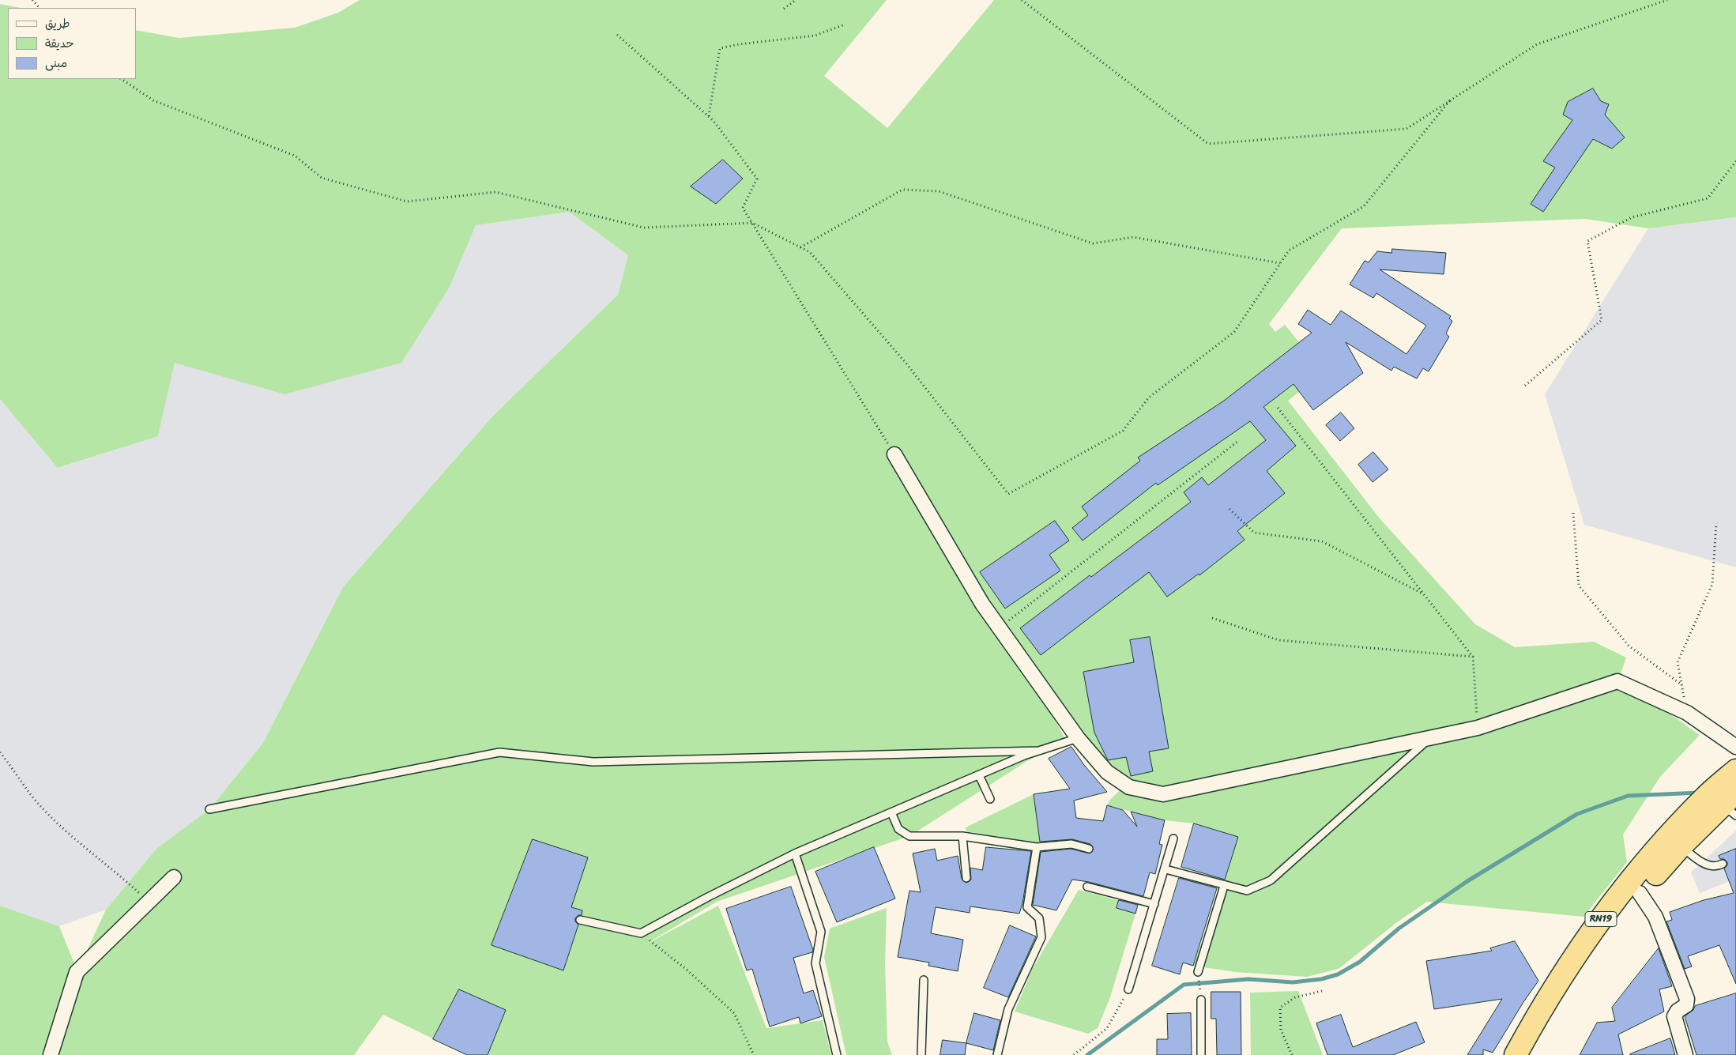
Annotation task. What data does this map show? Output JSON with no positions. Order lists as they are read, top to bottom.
{
  "streets": {
    "highway": ["RN19"]
  },
  "legend": ["طريق", "حديقة", "مبنى"]
}
